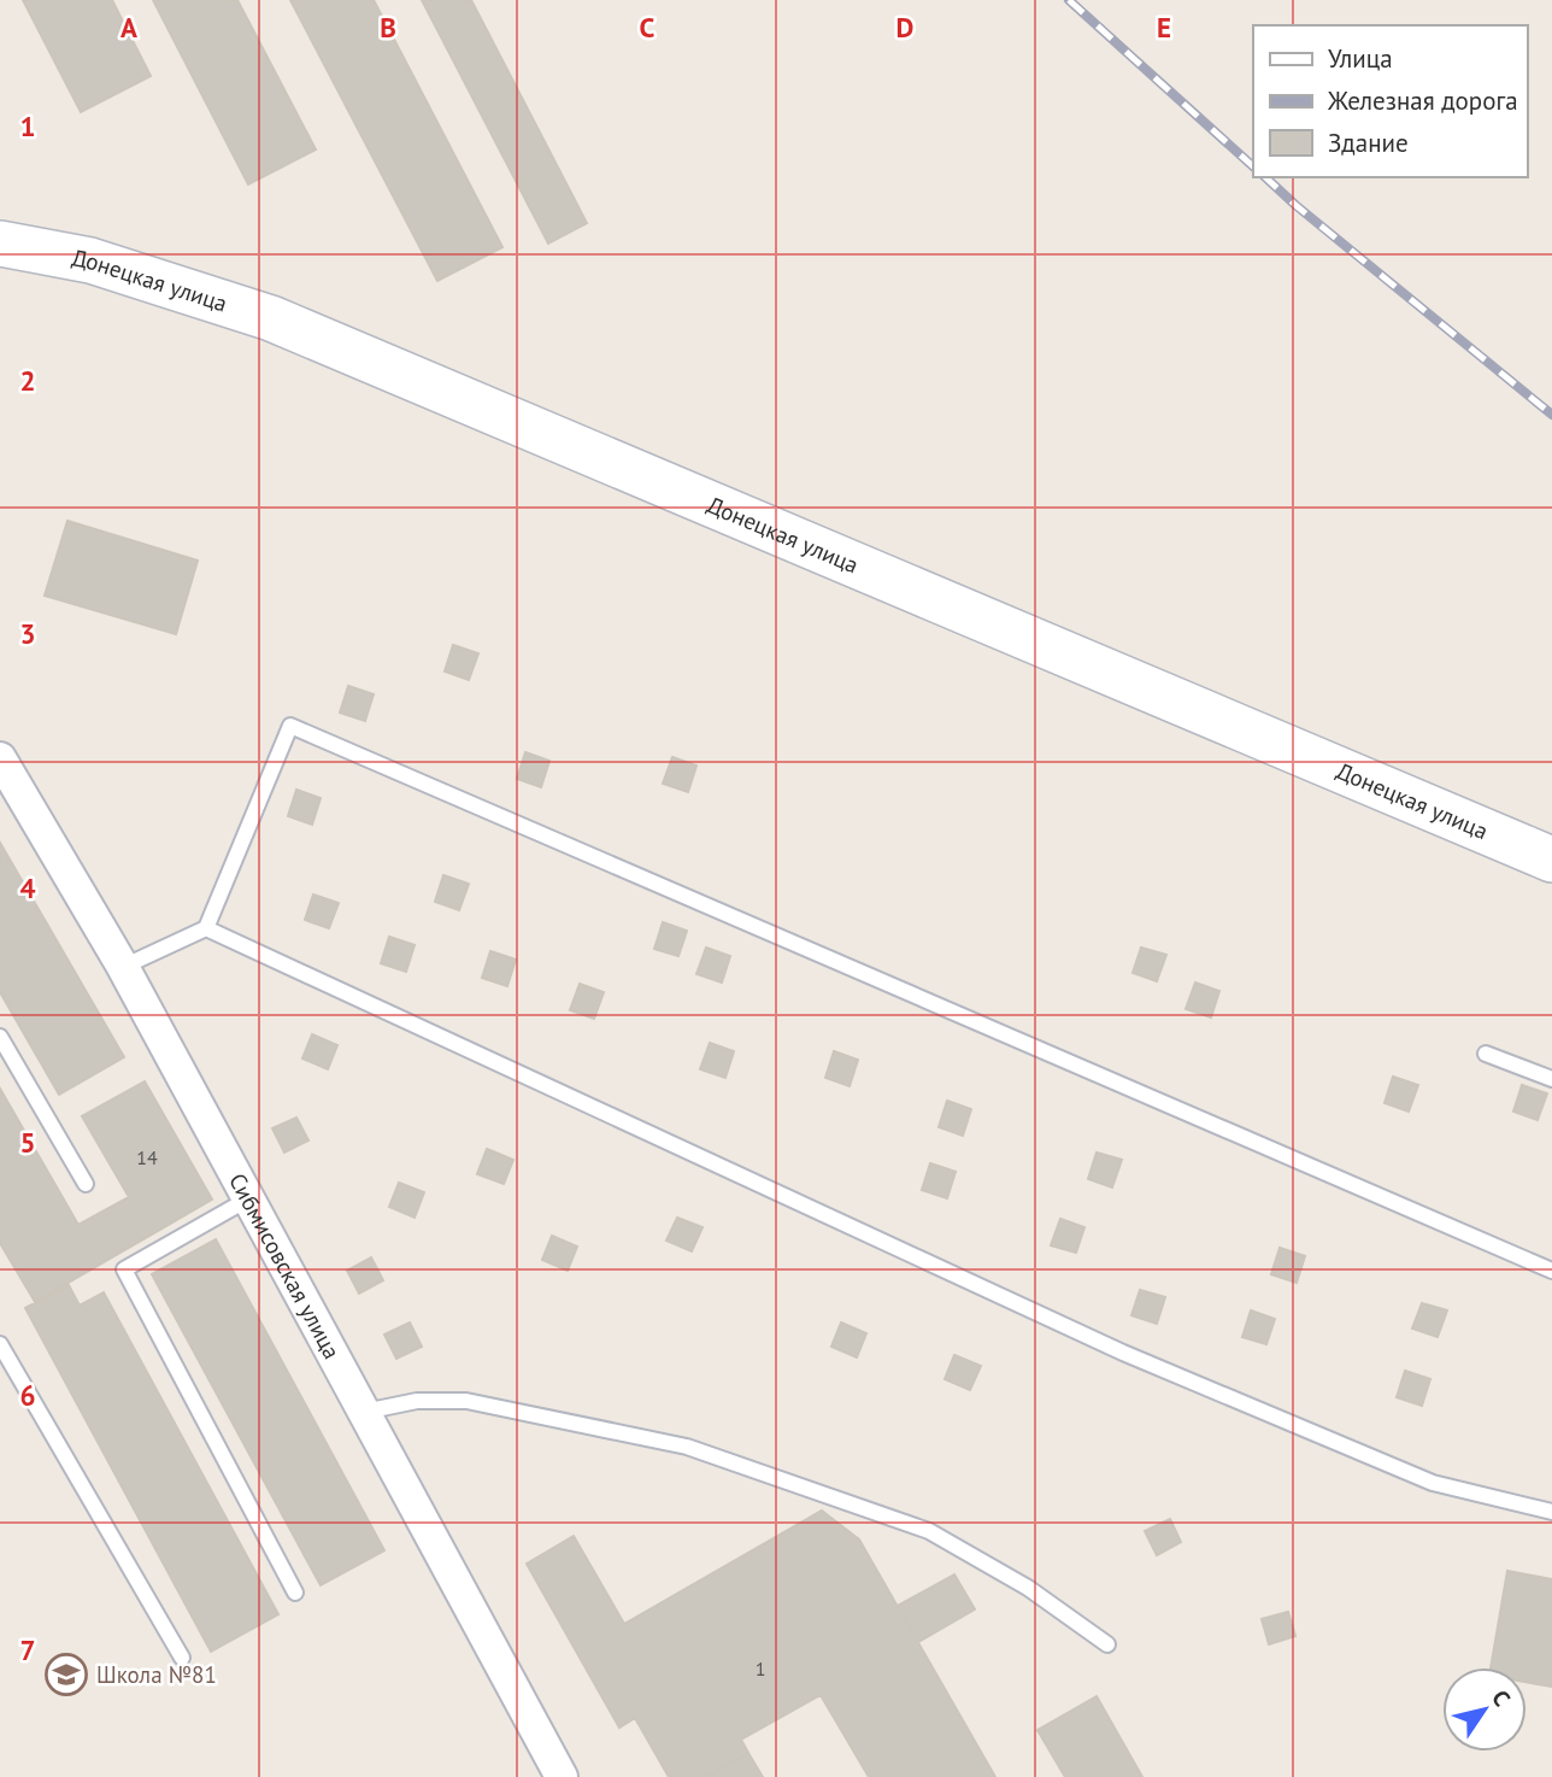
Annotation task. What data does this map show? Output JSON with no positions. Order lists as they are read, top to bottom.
{
  "streets": {
    "main road": ["Донецкая улица"],
    "street": ["Сибмисовская улица"]
  },
  "places": {
    "school or university": ["Школа №81"]
  },
  "house_numbers": ["14", "1"],
  "legend": ["Улица", "Железная дорога", "Здание"],
  "north": "top right",
  "grid": {
    "columns": [
      "A",
      "B",
      "C",
      "D",
      "E"
    ],
    "rows": [
      "1",
      "2",
      "3",
      "4",
      "5",
      "6",
      "7"
    ]
  }
}
